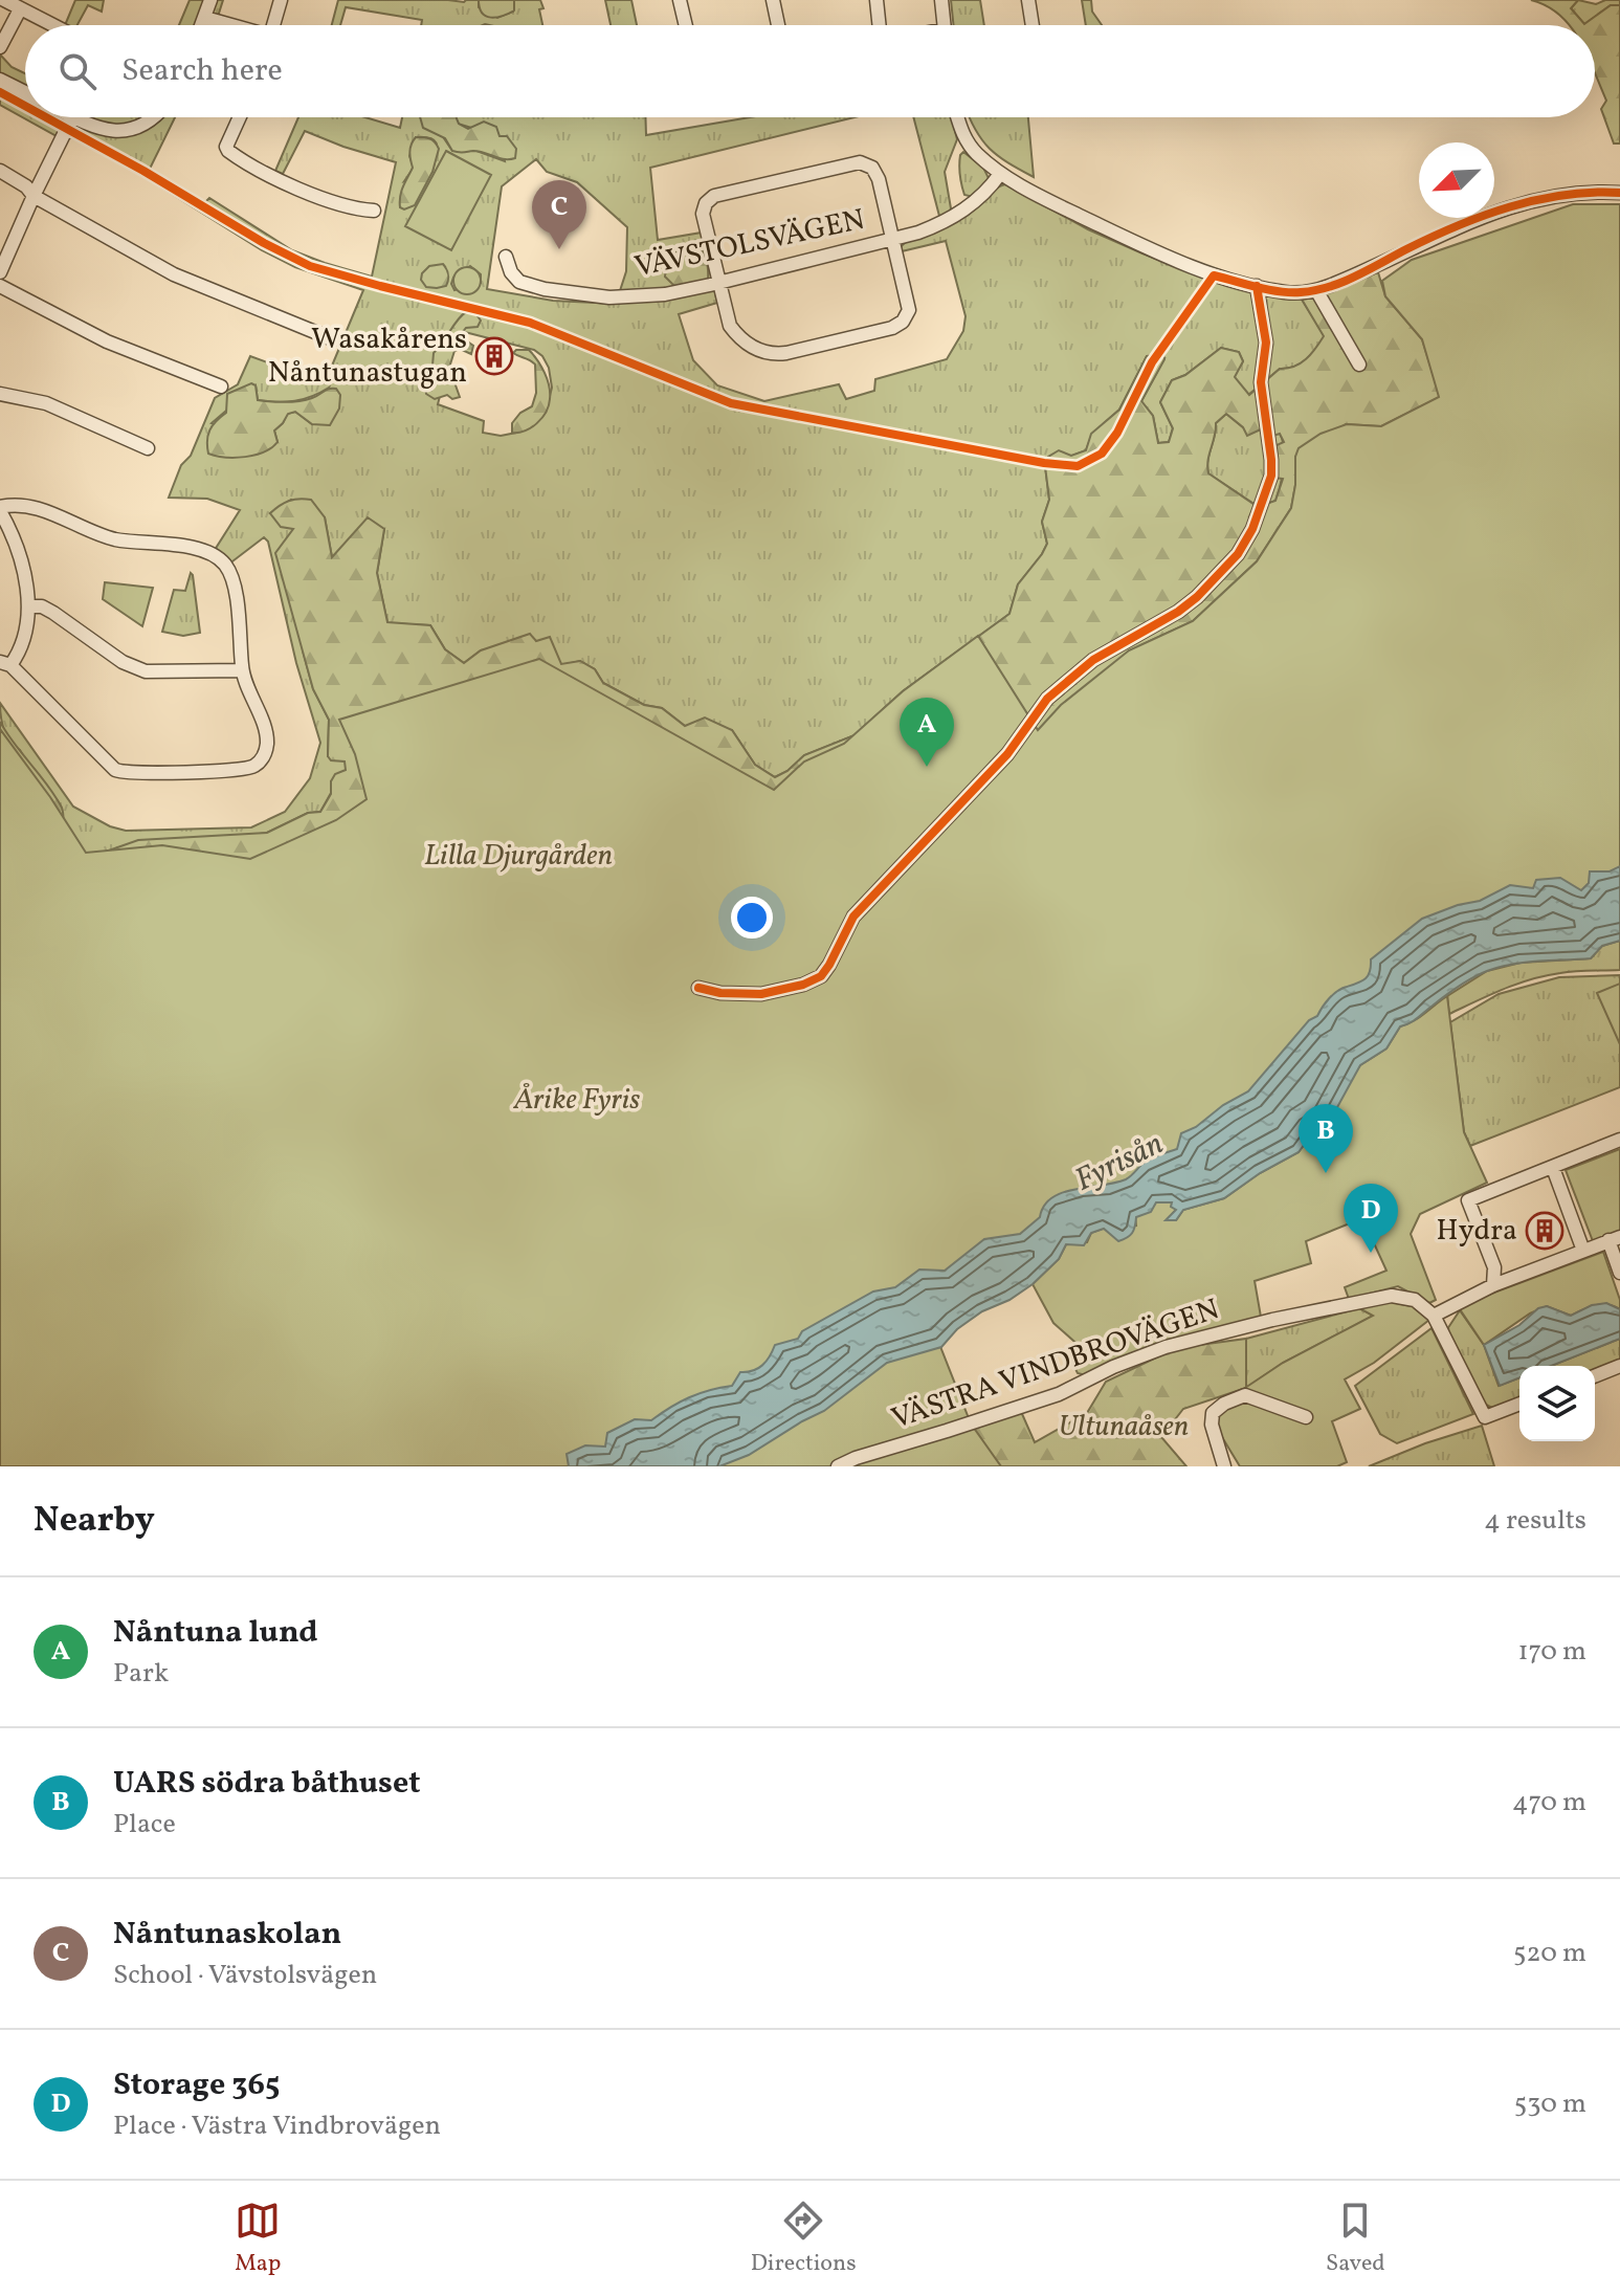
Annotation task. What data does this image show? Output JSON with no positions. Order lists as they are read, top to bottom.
{
  "streets": {
    "street": ["VÄVSTOLSVÄGEN", "VÄSTRA VINDBROVÄGEN"]
  },
  "water": ["Fyrisån"],
  "parks": ["Lilla Djurgården", "Årike Fyris", "Ultunaåsen"],
  "places": {
    "building": ["Wasakårens Nåntunastugan", "Hydra"]
  },
  "north": "bottom left",
  "page": {
    "search": "Search here",
    "pins": [
      "C",
      "A",
      "B",
      "D"
    ],
    "heading": ["Nearby", "4 results"],
    "list": [
      {
        "mark": "A",
        "name": "Nåntuna lund",
        "note": "Park",
        "value": "170 m"
      },
      {
        "mark": "B",
        "name": "UARS södra båthuset",
        "note": "Place",
        "value": "470 m"
      },
      {
        "mark": "C",
        "name": "Nåntunaskolan",
        "note": "School · Vävstolsvägen",
        "value": "520 m"
      },
      {
        "mark": "D",
        "name": "Storage 365",
        "note": "Place · Västra Vindbrovägen",
        "value": "530 m"
      }
    ],
    "nav": ["Map", "Directions", "Saved"]
  }
}
